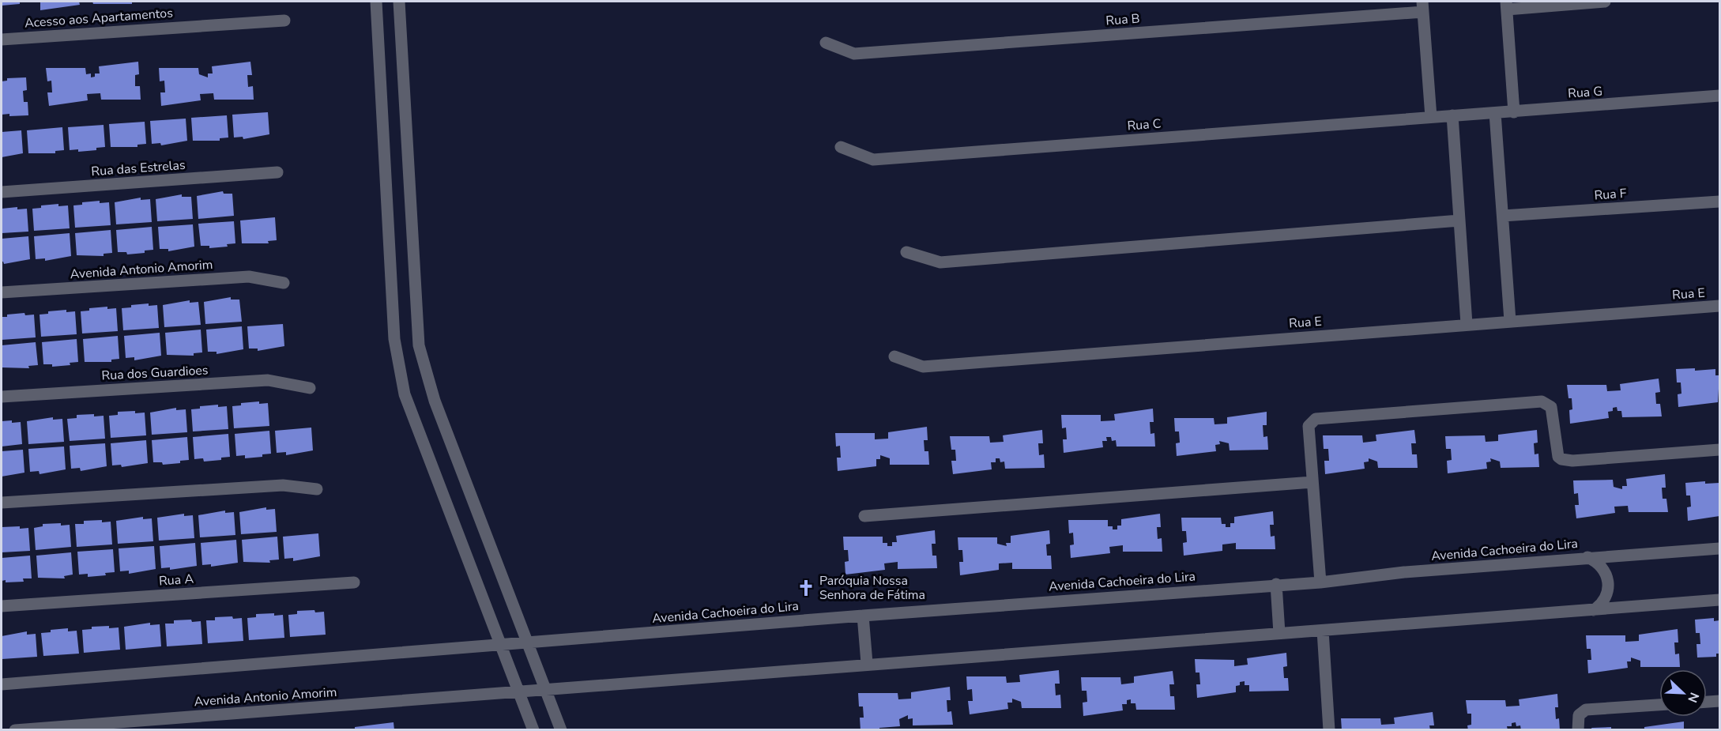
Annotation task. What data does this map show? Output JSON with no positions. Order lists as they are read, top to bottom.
{
  "streets": {
    "street": [
      "Acesso aos Apartamentos",
      "Rua B",
      "Rua G",
      "Rua C",
      "Rua das Estrelas",
      "Rua F",
      "Avenida Antonio Amorim",
      "Rua E",
      "Rua dos Guardioes",
      "Avenida Cachoeira do Lira",
      "Rua A"
    ]
  },
  "crossings": [
    ["Rua G", "Rua C"]
  ],
  "places": {
    "church": ["Paróquia Nossa Senhora de Fátima"]
  },
  "north": "bottom right"
}
